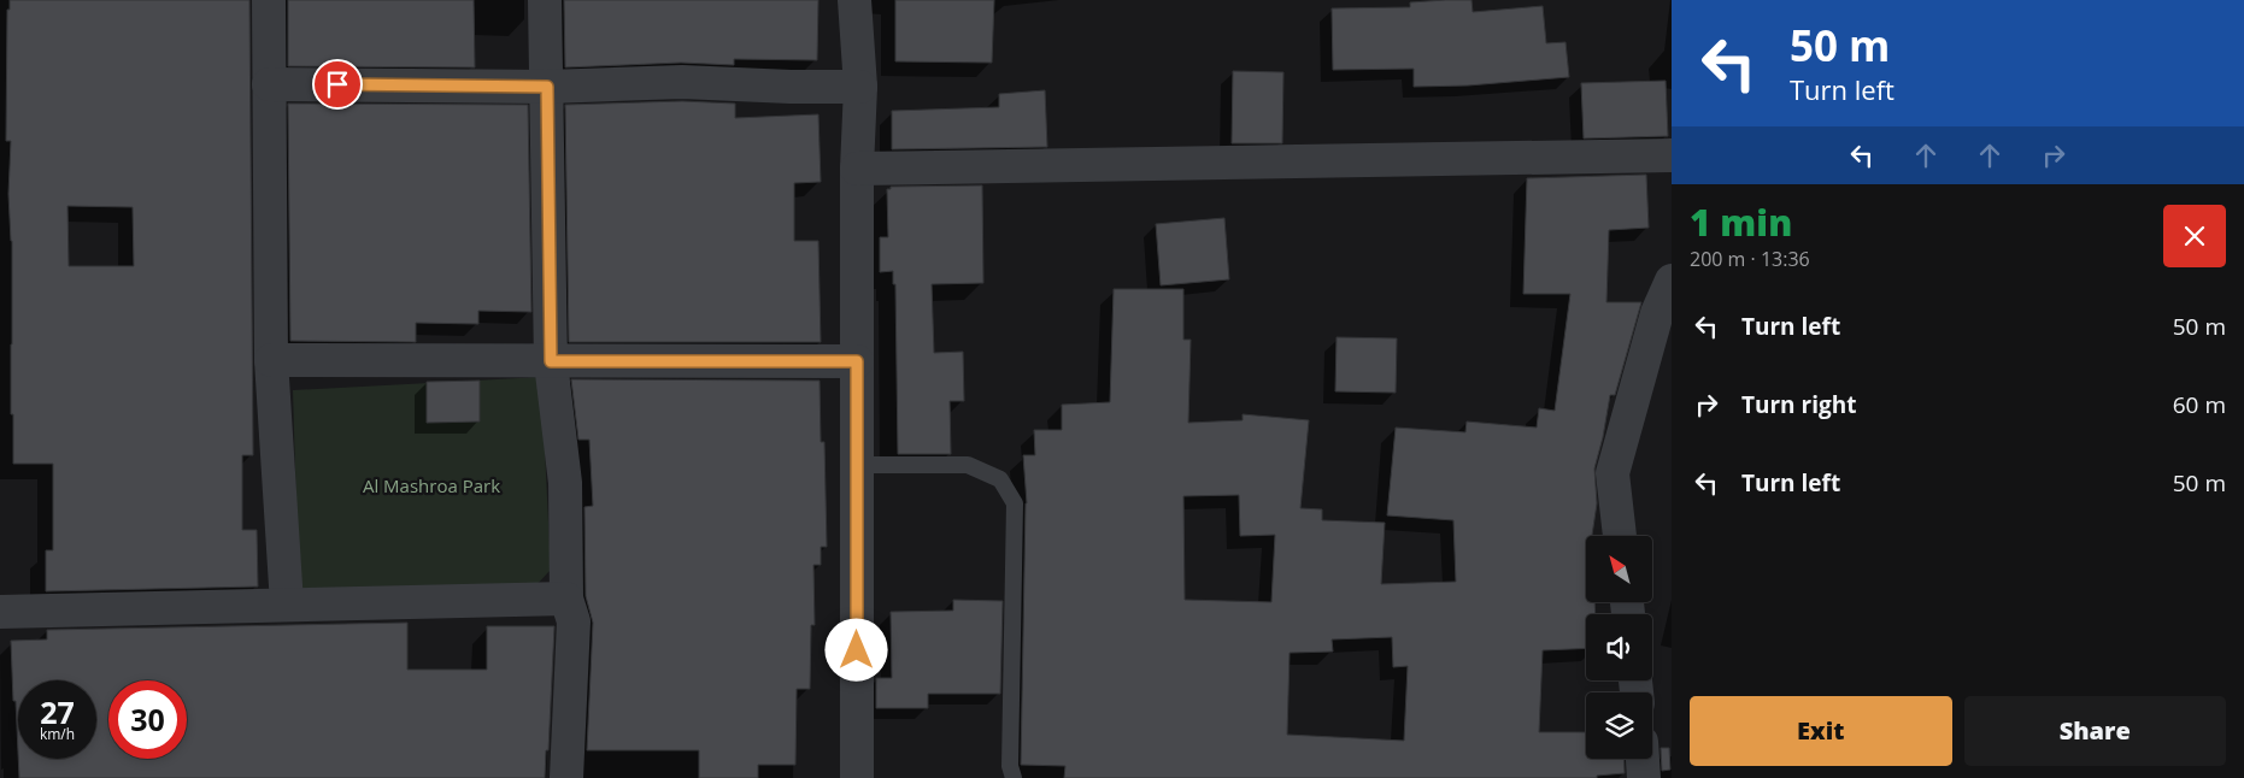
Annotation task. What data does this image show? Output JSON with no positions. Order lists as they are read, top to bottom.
{
  "parks": ["Al Mashroa Park"],
  "north": "top left",
  "page": {
    "turn": ["50 m", "Turn left"],
    "heading": ["1 min", "200 m · 13:36"],
    "list": [
      {
        "name": "Turn left",
        "value": "50 m"
      },
      {
        "name": "Turn right",
        "value": "60 m"
      },
      {
        "name": "Turn left",
        "value": "50 m"
      }
    ],
    "speed": "27 km/h",
    "limit": "30",
    "buttons": ["Exit", "Share"]
  }
}
